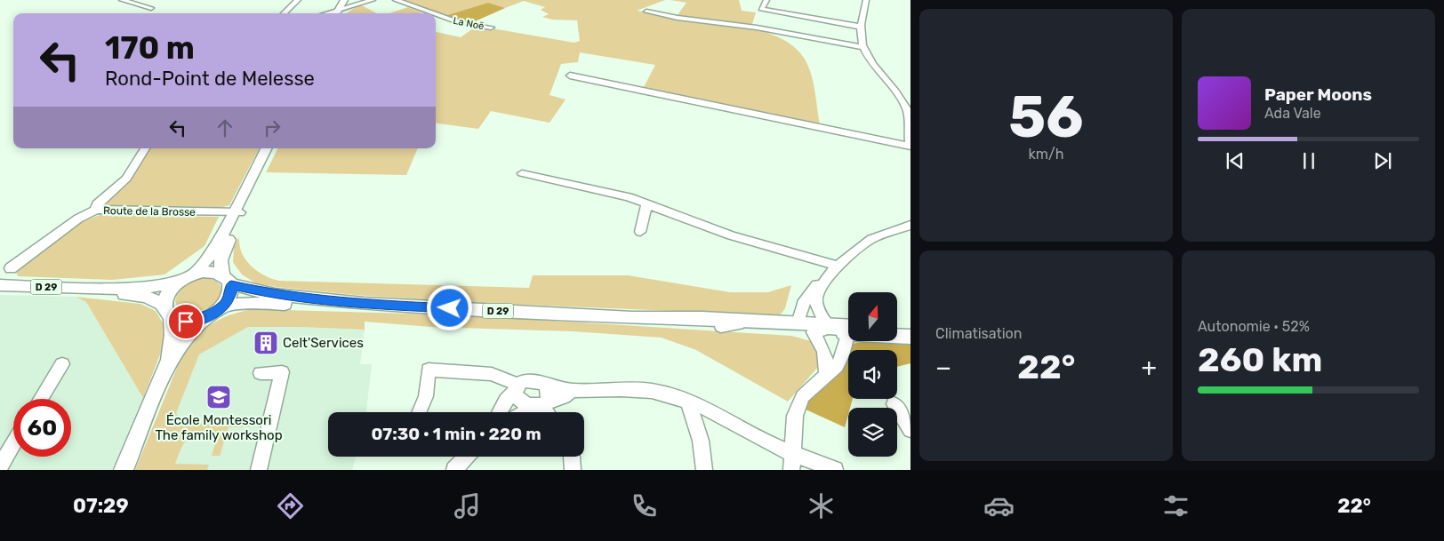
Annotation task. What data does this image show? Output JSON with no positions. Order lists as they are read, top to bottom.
{
  "streets": {
    "main road": ["D 29"],
    "street": ["La Noë", "Route de la Brosse"]
  },
  "places": {
    "building": ["Celt'Services"],
    "school or university": ["École Montessori The family workshop"]
  },
  "north": "top",
  "page": {
    "tile": [
      ["56", "km/h"],
      "Climatisation",
      ["Autonomie · 52%", "260 km"]
    ],
    "turn": ["170 m", "Rond-Point de Melesse"],
    "song": ["Paper Moons", "Ada Vale"],
    "heat": ["−", "22°", "+"],
    "limit": "60",
    "trip": "07:30 · 1 min · 220 m",
    "tabs": ["07:29", "22°"]
  }
}
